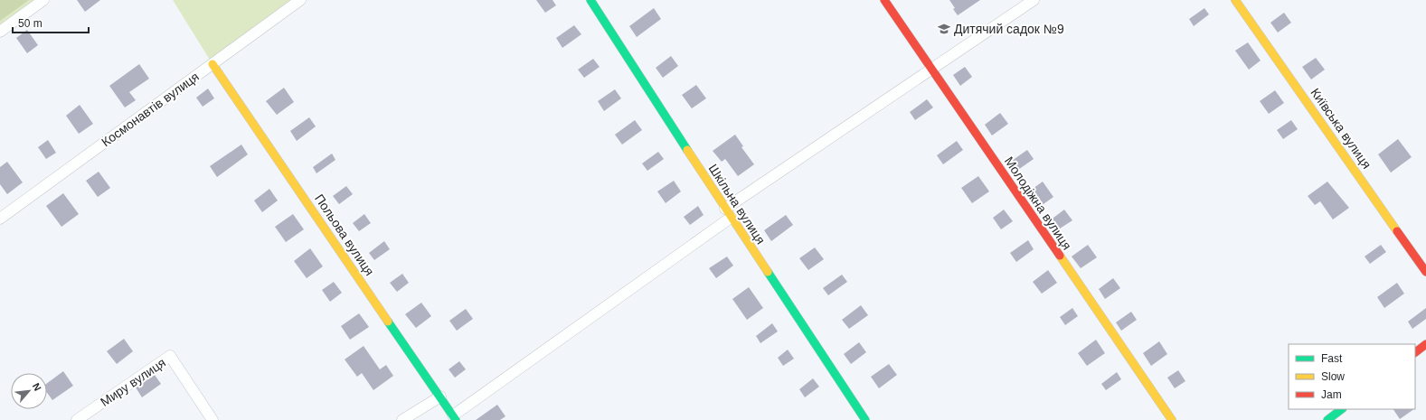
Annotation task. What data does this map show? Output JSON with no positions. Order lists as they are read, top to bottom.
{
  "streets": {
    "street": [
      "Космонавтів вулиця",
      "Київська вулиця",
      "Молодіжна вулиця",
      "Шкільна вулиця",
      "Польова вулиця",
      "Миру вулиця"
    ]
  },
  "crossings": [
    ["Космонавтів вулиця", "Польова вулиця"]
  ],
  "places": {
    "school or university": ["Дитячий садок №9"]
  },
  "legend": ["Fast", "Slow", "Jam"],
  "scale_bar": "50 m",
  "north": "top right"
}
